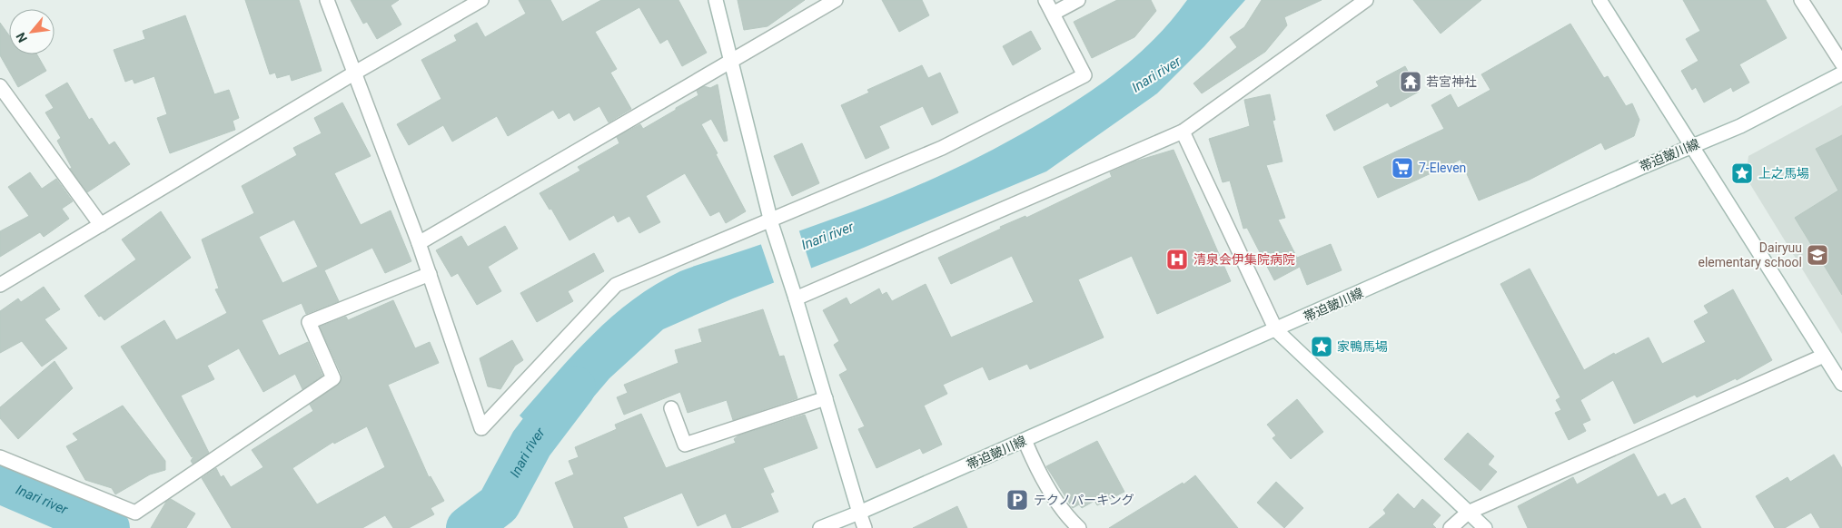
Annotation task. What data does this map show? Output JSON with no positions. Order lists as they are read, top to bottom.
{
  "streets": {
    "street": ["帯迫皷川線"]
  },
  "water": ["Inari river"],
  "places": {
    "temple": ["若宮神社"],
    "supermarket": ["7-Eleven"],
    "place": ["上之馬場", "家鴨馬場"],
    "school or university": ["Dairyuu elementary school"],
    "hospital": ["清泉会伊集院病院"],
    "parking": ["テクノパーキング"]
  },
  "north": "bottom left"
}
